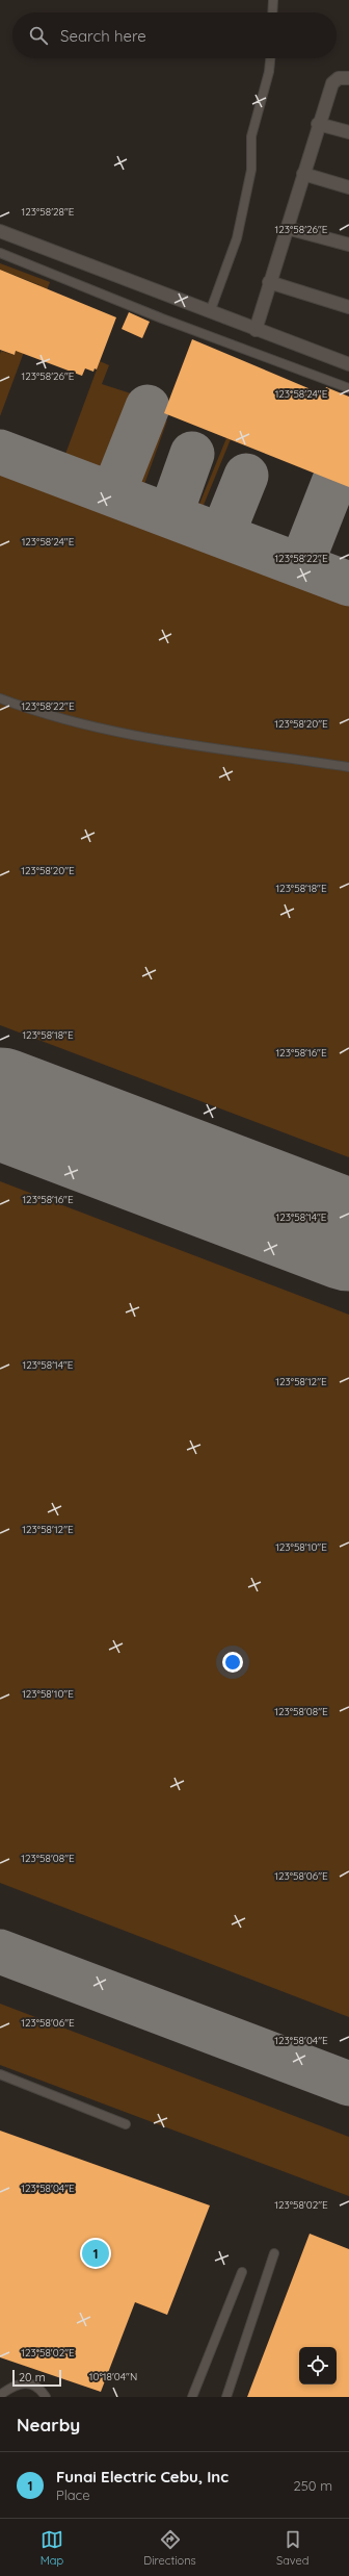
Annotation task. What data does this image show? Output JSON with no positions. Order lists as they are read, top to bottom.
{
  "scale_bar": "20 m",
  "page": {
    "search": "Search here",
    "pins": "1",
    "scale": "20 m",
    "heading": "Nearby",
    "list": [
      {
        "mark": "1",
        "name": "Funai Electric Cebu, Inc",
        "note": "Place",
        "value": "250 m"
      }
    ],
    "nav": ["Map", "Directions", "Saved"]
  },
  "coordinates": [
    "123°58'28\"E",
    "123°58'26\"E",
    "123°58'24\"E",
    "123°58'22\"E",
    "123°58'20\"E",
    "123°58'18\"E",
    "123°58'16\"E",
    "123°58'14\"E",
    "123°58'12\"E",
    "123°58'10\"E",
    "123°58'08\"E",
    "123°58'06\"E",
    "123°58'04\"E",
    "123°58'02\"E",
    "10°18'04\"N"
  ]
}
